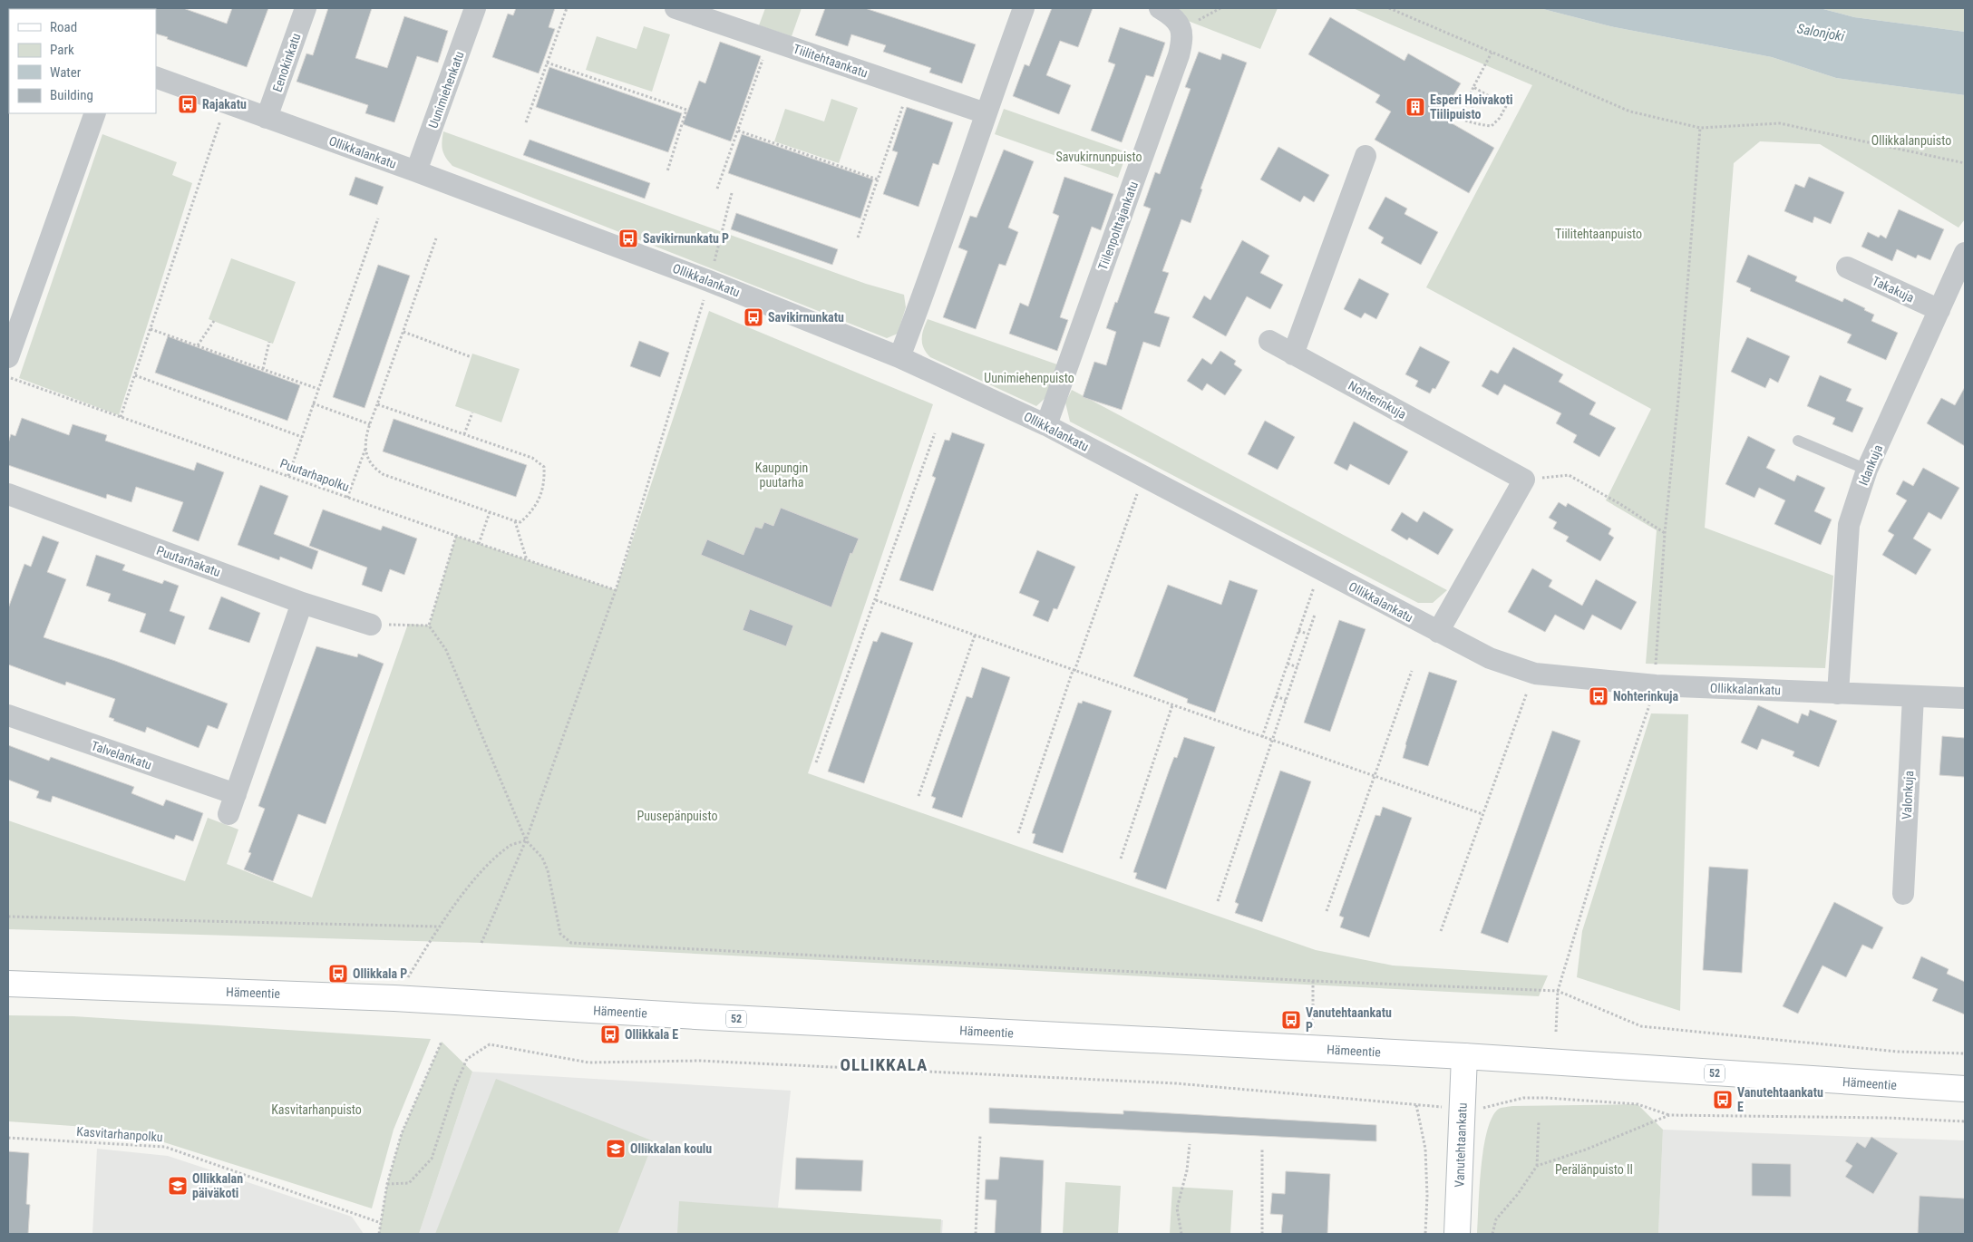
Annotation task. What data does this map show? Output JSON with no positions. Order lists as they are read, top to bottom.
{
  "streets": {
    "main road": ["Hämeentie", "52", "Vanutehtaankatu"],
    "street": [
      "Tiilitehtaankatu",
      "Eenokinkatu",
      "Uunimiehenkatu",
      "Ollikkalankatu",
      "Tiilenpolttajankatu",
      "Takakuja",
      "Nohterinkuja",
      "Idankuja",
      "Puutarhakatu",
      "Talvelankatu",
      "Valonkuja"
    ],
    "path": ["Puutarhapolku", "Kasvitarhanpolku"]
  },
  "crossings": [
    ["Eenokinkatu", "Ollikkalankatu"],
    ["Uunimiehenkatu", "Ollikkalankatu"],
    ["Ollikkalankatu", "Tiilenpolttajankatu"],
    ["Ollikkalankatu", "Idankuja"],
    ["Ollikkalankatu", "Valonkuja"],
    ["Takakuja", "Idankuja"],
    ["Hämeentie", "Vanutehtaankatu"]
  ],
  "districts": ["OLLIKKALA"],
  "water": ["Salonjoki"],
  "parks": [
    "Ollikkalanpuisto",
    "Savukirnunpuisto",
    "Tiilitehtaanpuisto",
    "Uunimiehenpuisto",
    "Kaupungin puutarha",
    "Puusepänpuisto",
    "Kasvitarhanpuisto",
    "Perälänpuisto II"
  ],
  "places": {
    "bus stop": [
      "Rajakatu",
      "Savikirnunkatu P",
      "Savikirnunkatu",
      "Nohterinkuja",
      "Ollikkala P",
      "Vanutehtaankatu P",
      "Ollikkala E",
      "Vanutehtaankatu E"
    ],
    "building": ["Esperi Hoivakoti Tiilipuisto"],
    "school or university": ["Ollikkalan koulu", "Ollikkalan päiväkoti"]
  },
  "legend": [
    "Road",
    "Park",
    "Water",
    "Building"
  ]
}
